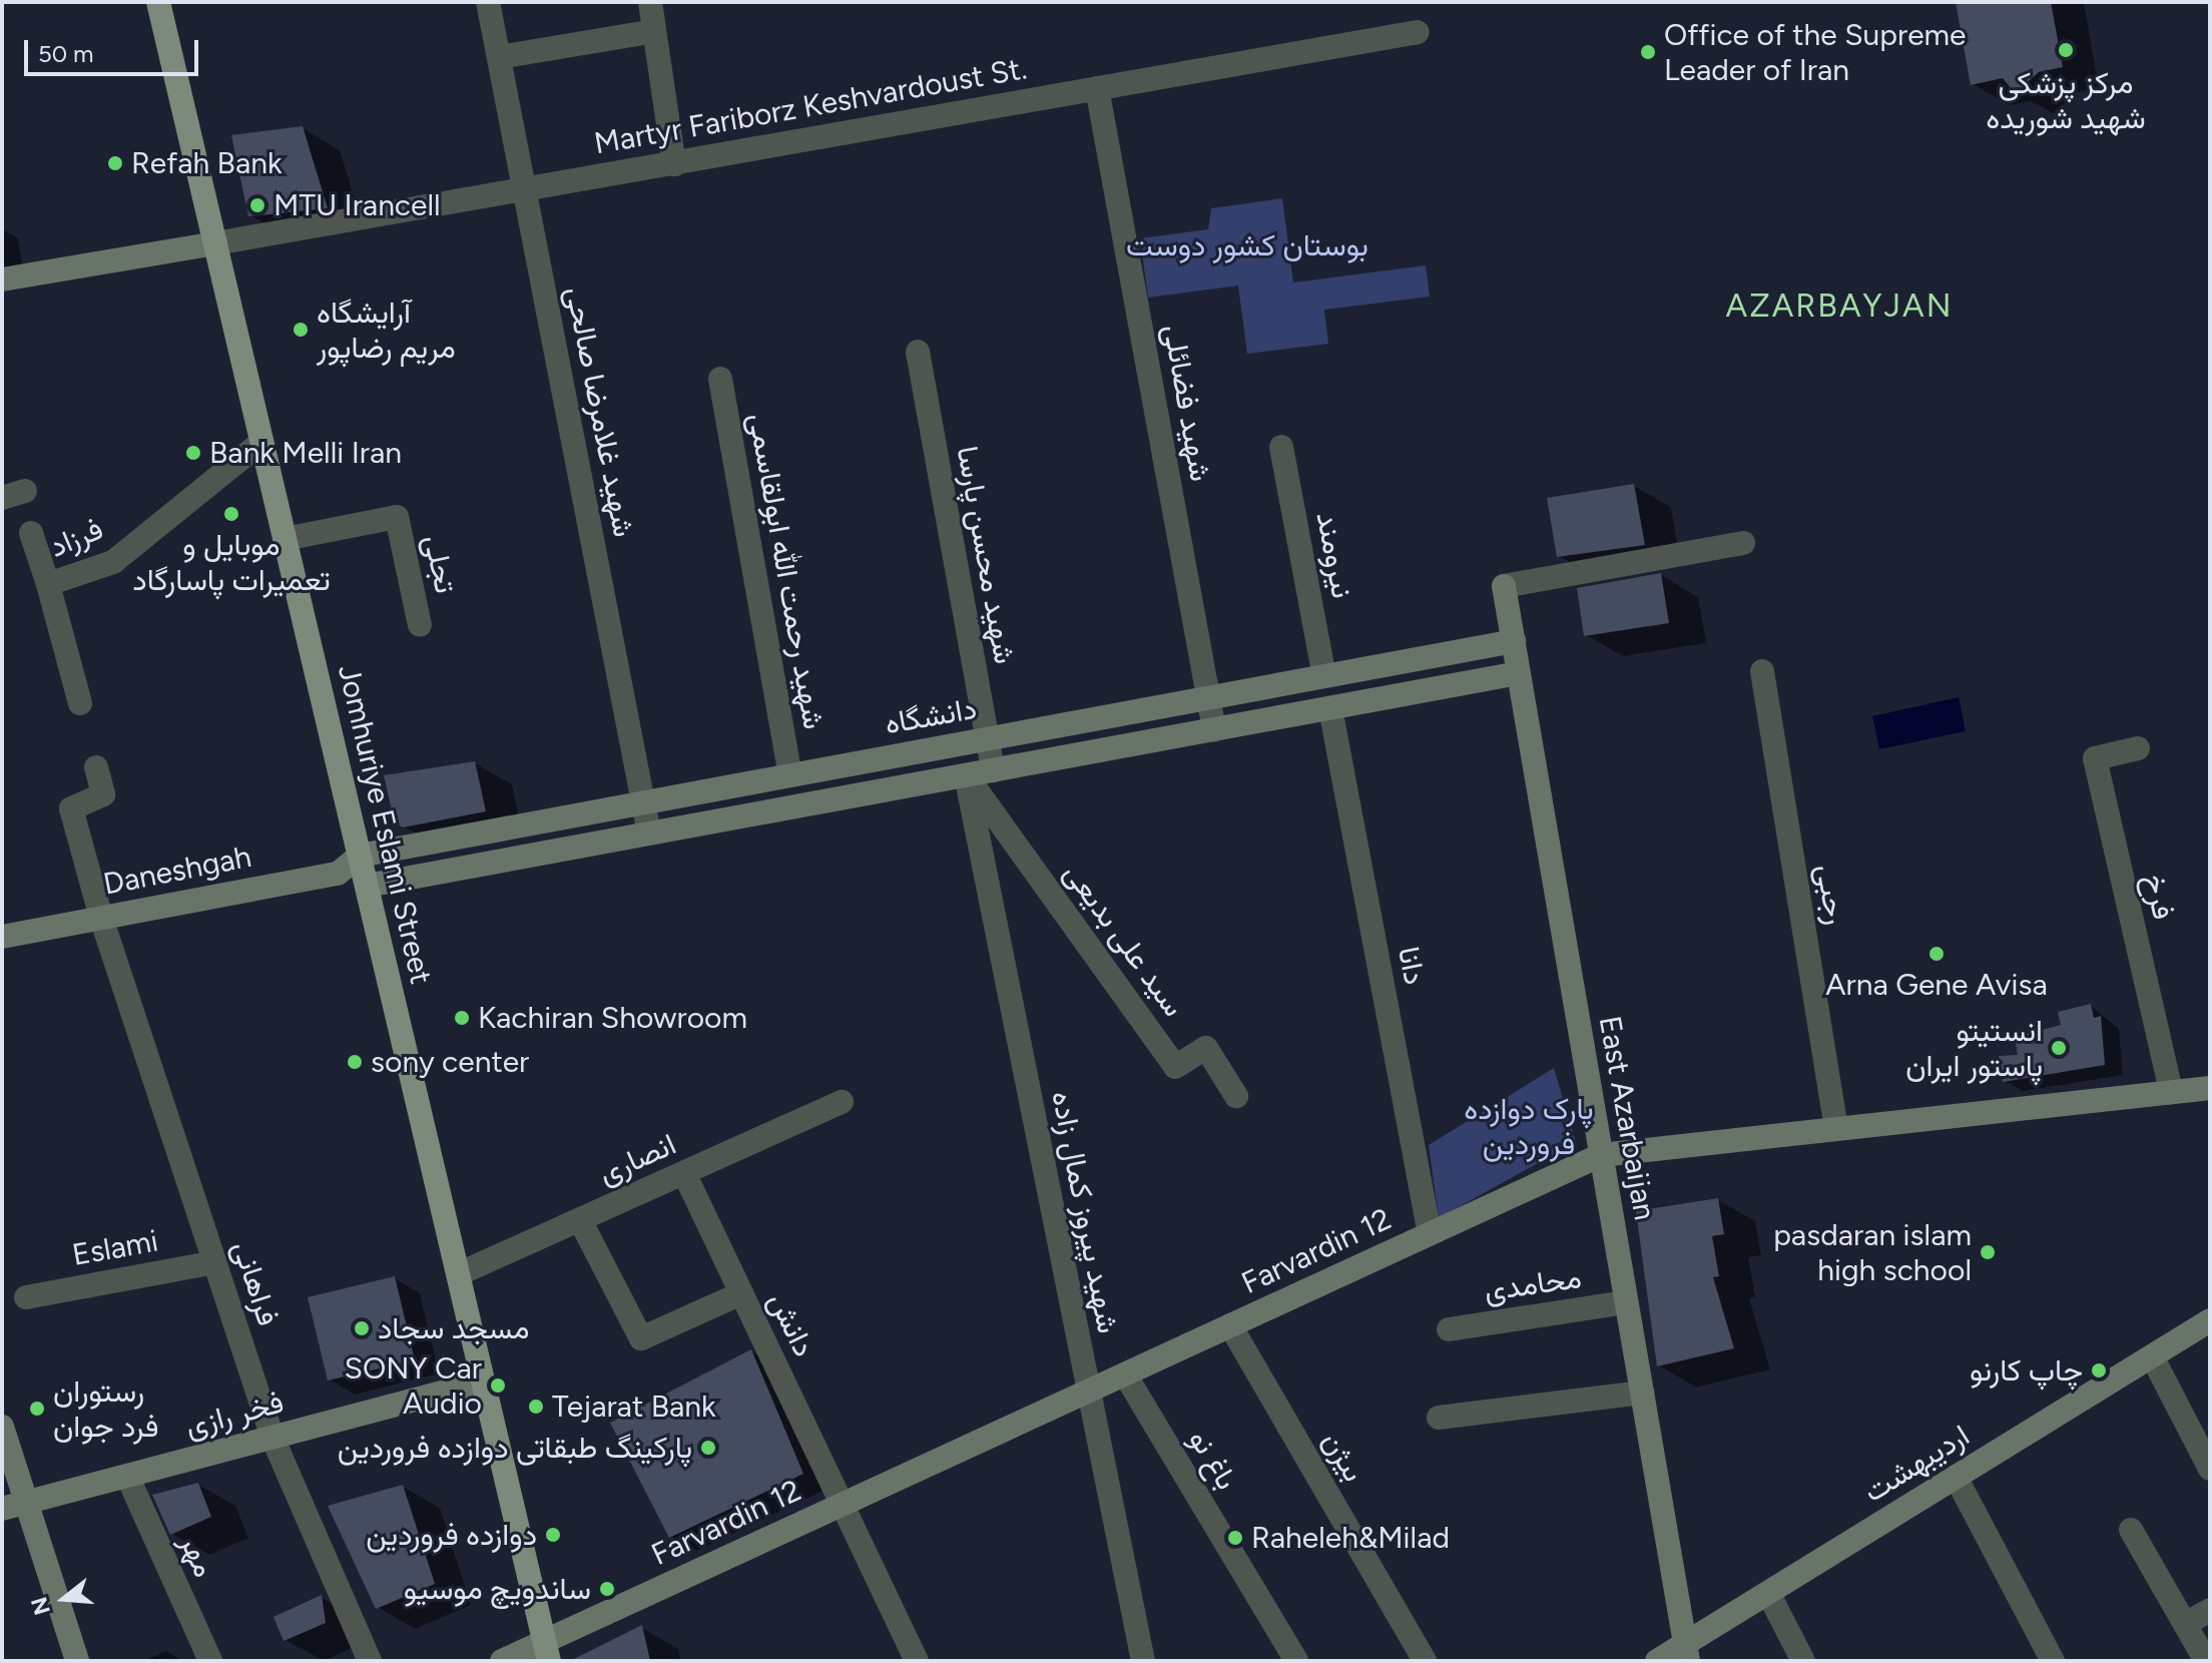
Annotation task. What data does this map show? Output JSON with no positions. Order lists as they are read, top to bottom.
{
  "streets": {
    "main road": [
      "دانشگاه",
      "Jomhuriye Eslami Street",
      "Daneshgah",
      "East Azarbaijan",
      "Farvardin 12",
      "فخر رازی",
      "اردیبهشت"
    ],
    "street": [
      "Martyr Fariborz Keshvardoust St.",
      "شهید فضائلی",
      "شهید غلامرضا صالحی",
      "فرزاد",
      "شهید محسن پارسا",
      "نیرومند",
      "شهید رحمت الله ابولقاسمی",
      "رجبی",
      "فرخ",
      "سید علی بدیعی",
      "دانا",
      "انصاری",
      "شهید پیروز کمال زاده",
      "Eslami",
      "فراهانی",
      "محامدی",
      "دانش",
      "بیژن",
      "باغ نو",
      "مهر"
    ]
  },
  "crossings": [
    ["Martyr Fariborz Keshvardoust St.", "شهید فضائلی"],
    ["Martyr Fariborz Keshvardoust St.", "شهید غلامرضا صالحی"],
    ["Martyr Fariborz Keshvardoust St.", "Jomhuriye Eslami Street"],
    ["شهید فضائلی", "دانشگاه"],
    ["شهید غلامرضا صالحی", "دانشگاه"],
    ["فرزاد", "Jomhuriye Eslami Street"],
    ["شهید محسن پارسا", "دانشگاه"],
    ["نیرومند", "دانشگاه"],
    ["شهید رحمت الله ابولقاسمی", "دانشگاه"],
    ["دانشگاه", "Jomhuriye Eslami Street"],
    ["دانشگاه", "Daneshgah"],
    ["دانشگاه", "East Azarbaijan"],
    ["Jomhuriye Eslami Street", "Daneshgah"],
    ["Jomhuriye Eslami Street", "انصاری"],
    ["Jomhuriye Eslami Street", "Farvardin 12"],
    ["Jomhuriye Eslami Street", "فخر رازی"],
    ["Daneshgah", "فراهانی"],
    ["رجبی", "Farvardin 12"],
    ["فرخ", "Farvardin 12"],
    ["سید علی بدیعی", "شهید پیروز کمال زاده"],
    ["دانا", "Farvardin 12"],
    ["East Azarbaijan", "Farvardin 12"],
    ["East Azarbaijan", "محامدی"],
    ["East Azarbaijan", "اردیبهشت"],
    ["انصاری", "دانش"],
    ["شهید پیروز کمال زاده", "Farvardin 12"],
    ["Eslami", "فراهانی"],
    ["Farvardin 12", "دانش"],
    ["Farvardin 12", "بیژن"],
    ["Farvardin 12", "باغ نو"],
    ["فراهانی", "فخر رازی"],
    ["فخر رازی", "مهر"]
  ],
  "districts": ["AZARBAYJAN"],
  "parks": ["بوستان کشور دوست", "پارک دوازده فروردین"],
  "places": [
    "مرکز پزشکی شهید شوریده",
    "Office of the Supreme Leader of Iran",
    "Refah Bank",
    "MTU Irancell",
    "آرایشگاه مریم رضاپور",
    "Bank Melli Iran",
    "موبایل و تعمیرات پاسارگاد",
    "Arna Gene Avisa",
    "Kachiran Showroom",
    "انستیتو پاستور ایران",
    "sony center",
    "pasdaran islam high school",
    "مسجد سجاد",
    "چاپ کارنو",
    "SONY Car Audio",
    "Tejarat Bank",
    "رستوران فرد جوان",
    "پارکینگ طبقاتی دوازده فروردین",
    "دوازده فروردین",
    "Raheleh&Milad",
    "ساندویچ موسیو"
  ],
  "scale_bar": "50 m",
  "north": "left"
}
